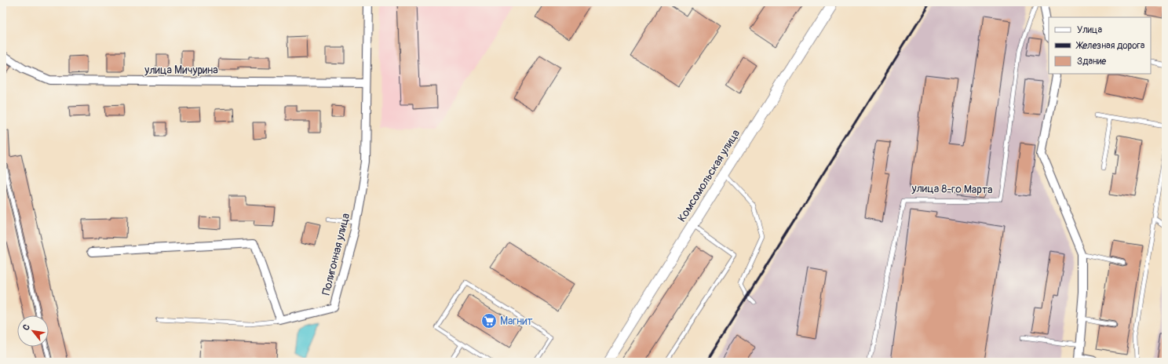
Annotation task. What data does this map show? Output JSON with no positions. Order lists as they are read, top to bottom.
{
  "streets": {
    "street": ["улица Мичурина", "Комсомольская улица", "Полигонная улица"],
    "lane": ["улица 8-го Марта"]
  },
  "crossings": [
    ["улица Мичурина", "Полигонная улица"]
  ],
  "places": {
    "supermarket": ["Магнит"]
  },
  "legend": ["Улица", "Железная дорога", "Здание"],
  "north": "top left"
}
